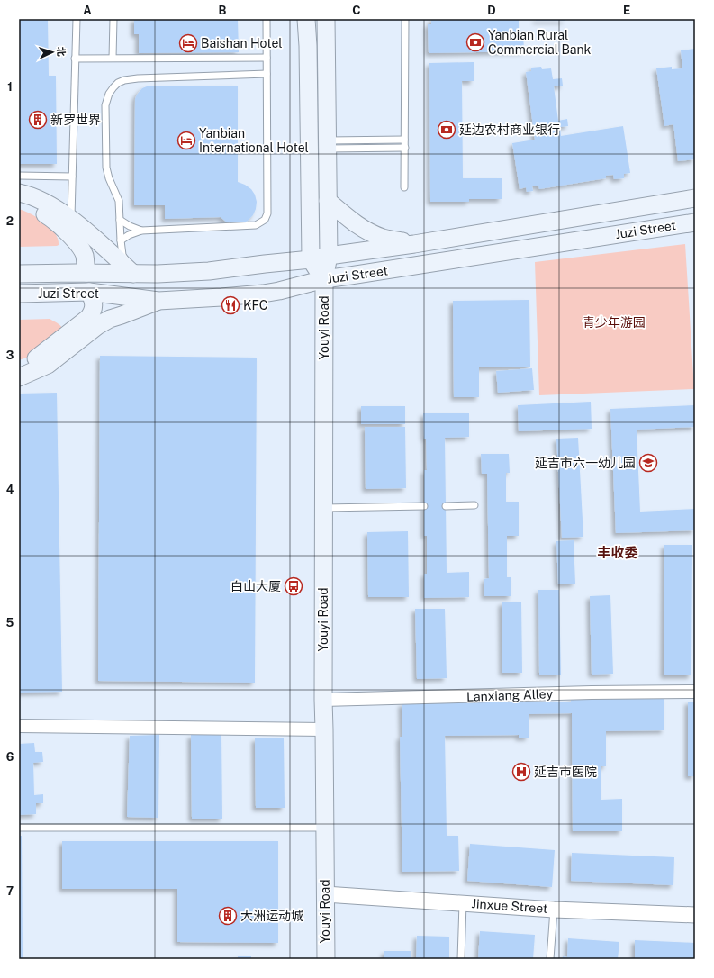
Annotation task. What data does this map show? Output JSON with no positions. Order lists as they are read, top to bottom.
{
  "streets": {
    "main road": ["Juzi Street", "Youyi Road"],
    "street": ["Lanxiang Alley", "Jinxue Street"]
  },
  "crossings": [
    ["Juzi Street", "Youyi Road"],
    ["Youyi Road", "Lanxiang Alley"],
    ["Youyi Road", "Jinxue Street"]
  ],
  "districts": ["丰收委"],
  "parks": ["青少年游园"],
  "places": {
    "bank": ["Yanbian Rural Commercial Bank", "延边农村商业银行"],
    "hotel": ["Baishan Hotel", "Yanbian International Hotel"],
    "building": ["新罗世界", "大洲运动城"],
    "restaurant": ["KFC"],
    "school or university": ["延吉市六一幼儿园"],
    "bus stop": ["白山大厦"],
    "hospital": ["延吉市医院"]
  },
  "north": "right",
  "grid": {
    "columns": [
      "A",
      "B",
      "C",
      "D",
      "E"
    ],
    "rows": [
      "1",
      "2",
      "3",
      "4",
      "5",
      "6",
      "7"
    ]
  }
}
